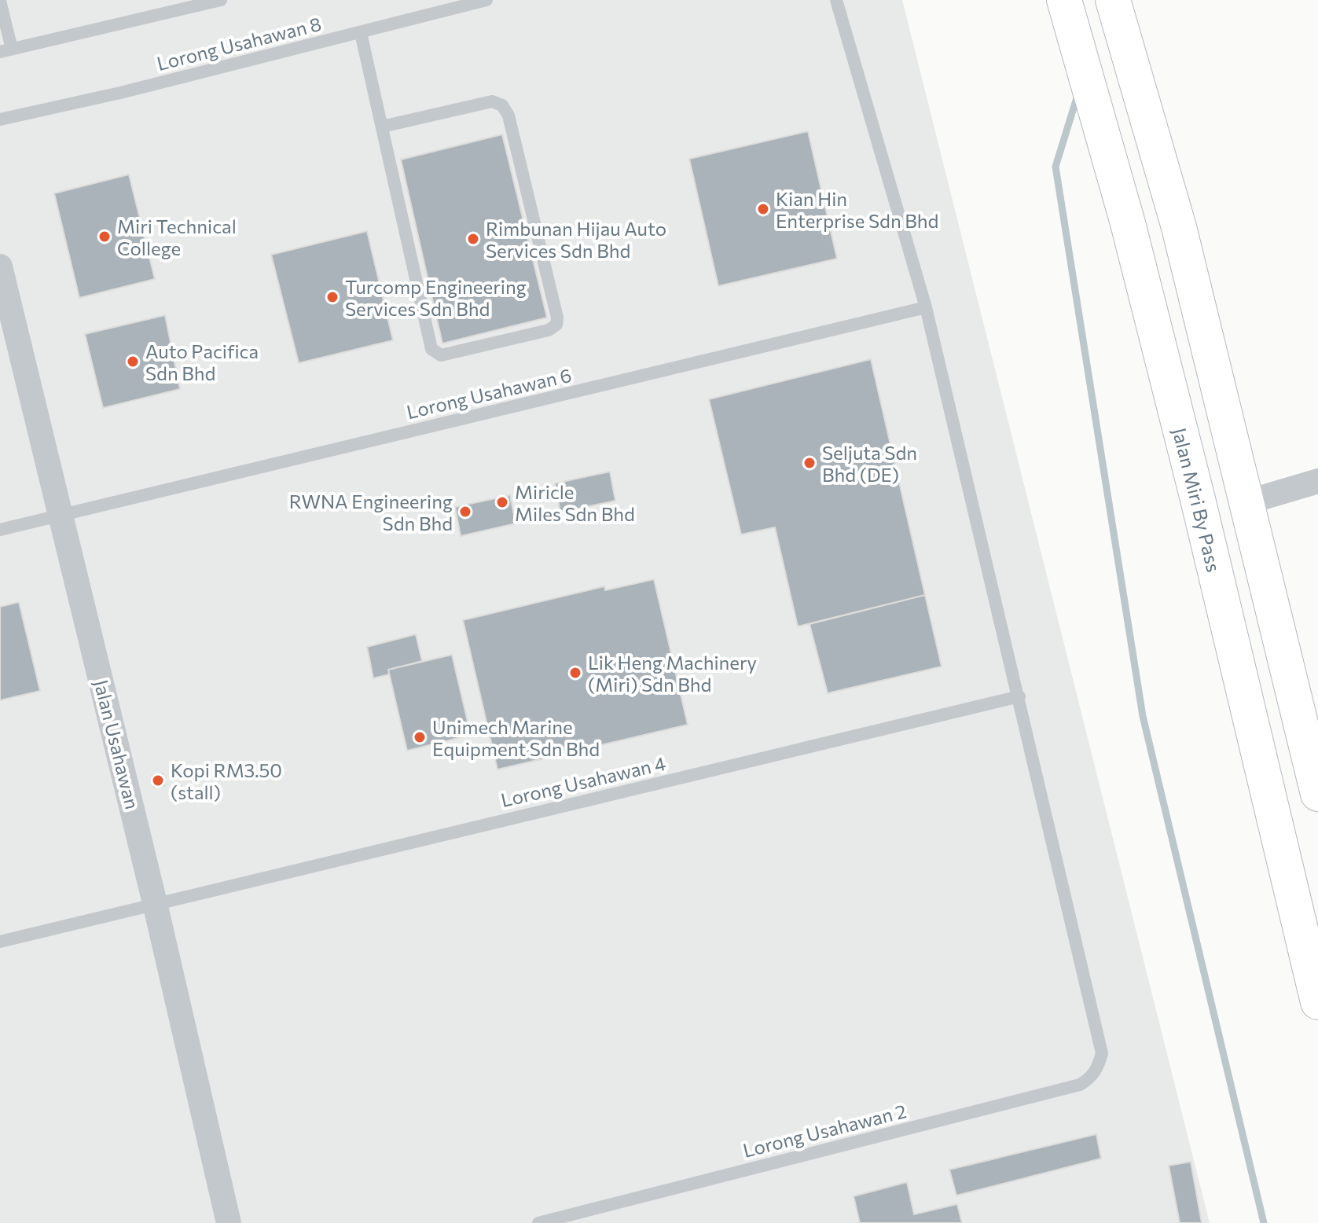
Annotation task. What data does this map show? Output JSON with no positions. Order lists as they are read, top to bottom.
{
  "streets": {
    "main road": ["Jalan Miri By Pass"],
    "street": ["Jalan Usahawan"],
    "lane": [
      "Lorong Usahawan 8",
      "Lorong Usahawan 6",
      "Lorong Usahawan 4",
      "Lorong Usahawan 2"
    ]
  },
  "crossings": [
    ["Lorong Usahawan 6", "Jalan Usahawan"],
    ["Jalan Usahawan", "Lorong Usahawan 4"],
    ["Lorong Usahawan 4", "Lorong Usahawan 2"]
  ],
  "places": [
    "Kian Hin Enterprise Sdn Bhd",
    "Miri Technical College",
    "Rimbunan Hijau Auto Services Sdn Bhd",
    "Turcomp Engineering Services Sdn Bhd",
    "Auto Pacifica Sdn Bhd",
    "Seljuta Sdn Bhd (DE)",
    "Miricle Miles Sdn Bhd",
    "RWNA Engineering Sdn Bhd",
    "Lik Heng Machinery (Miri) Sdn Bhd",
    "Unimech Marine Equipment Sdn Bhd",
    "Kopi RM3.50 (stall)"
  ]
}
